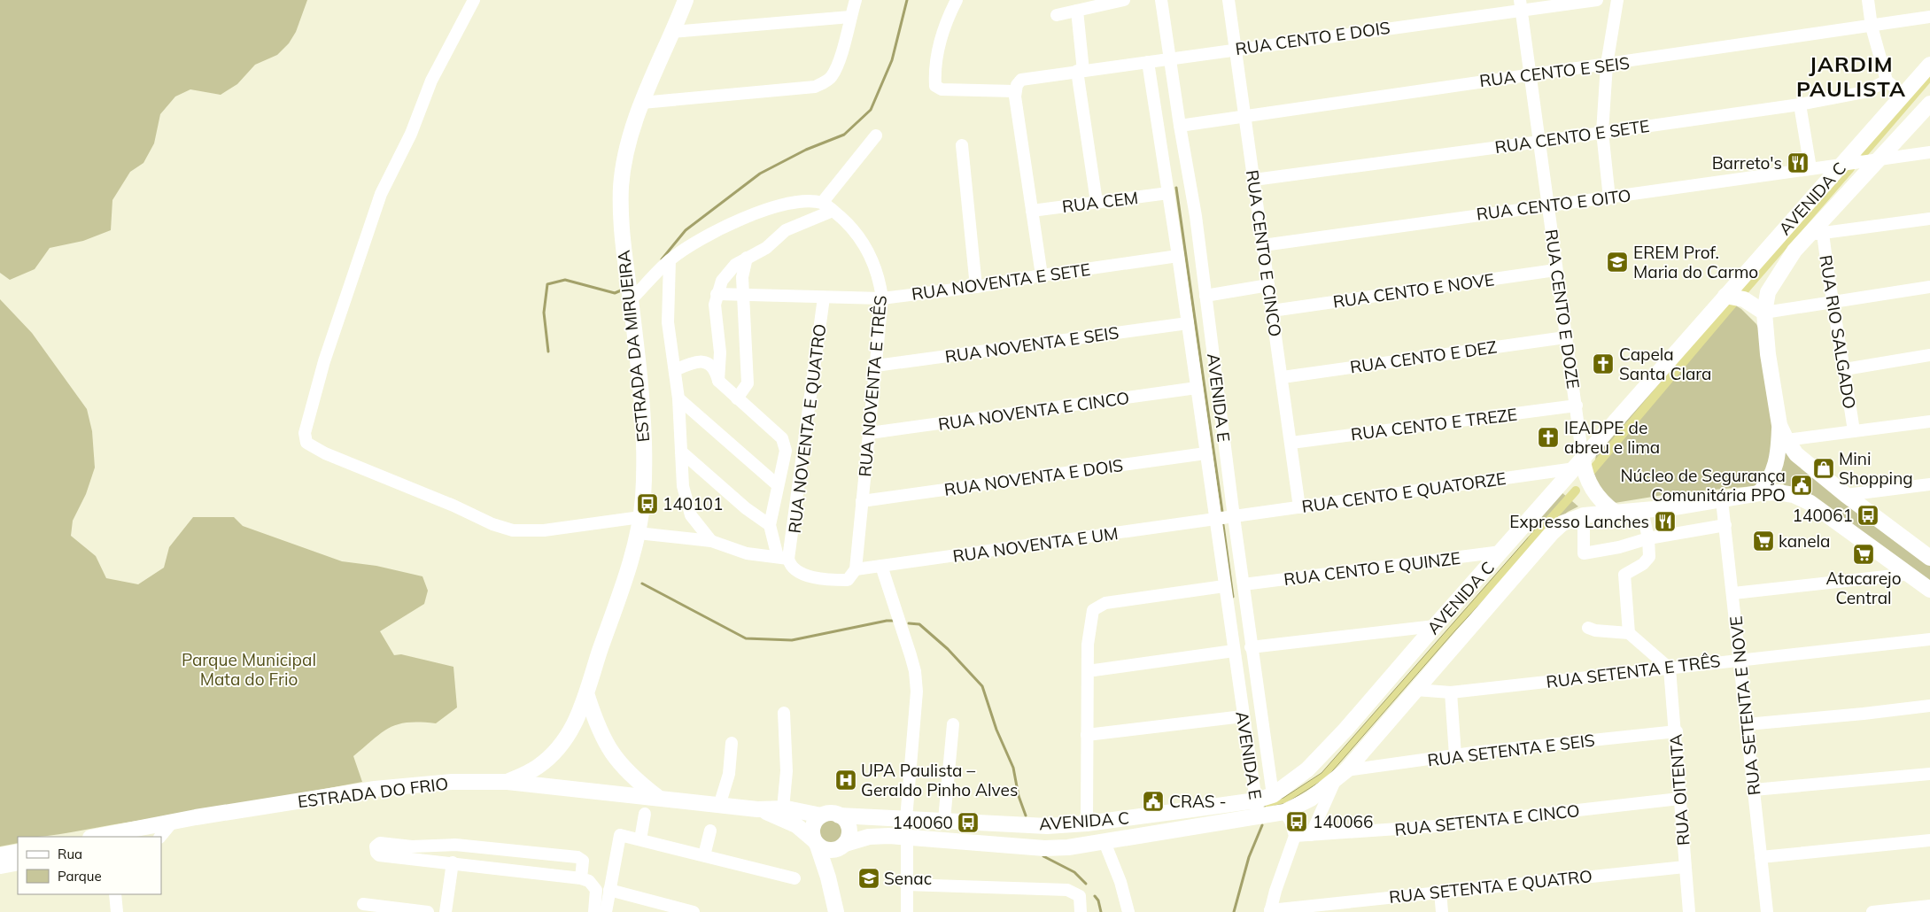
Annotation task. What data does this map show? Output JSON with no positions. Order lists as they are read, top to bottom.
{
  "streets": {
    "main road": ["AVENIDA C", "ESTRADA DA MIRUEIRA", "ESTRADA DO FRIO"],
    "street": [
      "RUA CENTO E DOIS",
      "RUA CENTO E SEIS",
      "RUA CENTO E SETE",
      "RUA CEM",
      "RUA CENTO E OITO",
      "RUA CENTO E CINCO",
      "RUA NOVENTA E SETE",
      "RUA CENTO E NOVE",
      "RUA CENTO E DOZE",
      "RUA RIO SALGADO",
      "RUA NOVENTA E SEIS",
      "RUA CENTO E DEZ",
      "RUA NOVENTA E TRÊS",
      "AVENIDA E",
      "RUA NOVENTA E CINCO",
      "RUA CENTO E TREZE",
      "RUA NOVENTA E QUATRO",
      "RUA NOVENTA E DOIS",
      "RUA CENTO E QUATORZE",
      "RUA NOVENTA E UM",
      "RUA CENTO E QUINZE",
      "RUA SETENTA E TRÊS",
      "RUA SETENTA E NOVE",
      "RUA SETENTA E SEIS",
      "RUA OITENTA",
      "RUA SETENTA E CINCO",
      "RUA SETENTA E QUATRO"
    ]
  },
  "crossings": [
    ["RUA CENTO E DOIS", "RUA CENTO E CINCO"],
    ["RUA CENTO E DOIS", "RUA CENTO E DOZE"],
    ["RUA CENTO E DOIS", "AVENIDA E"],
    ["RUA CENTO E SEIS", "RUA CENTO E CINCO"],
    ["RUA CENTO E SEIS", "RUA CENTO E DOZE"],
    ["RUA CENTO E SEIS", "AVENIDA E"],
    ["RUA CENTO E SETE", "RUA CENTO E CINCO"],
    ["RUA CENTO E SETE", "RUA CENTO E DOZE"],
    ["AVENIDA C", "RUA CENTO E OITO"],
    ["AVENIDA C", "RUA CENTO E DOZE"],
    ["AVENIDA C", "AVENIDA E"],
    ["AVENIDA C", "RUA CENTO E QUATORZE"],
    ["AVENIDA C", "RUA CENTO E QUINZE"],
    ["AVENIDA C", "RUA SETENTA E TRÊS"],
    ["AVENIDA C", "RUA SETENTA E NOVE"],
    ["AVENIDA C", "RUA SETENTA E SEIS"],
    ["RUA CEM", "AVENIDA E"],
    ["RUA CENTO E OITO", "RUA CENTO E CINCO"],
    ["RUA CENTO E OITO", "RUA CENTO E DOZE"],
    ["RUA CENTO E CINCO", "RUA CENTO E NOVE"],
    ["RUA CENTO E CINCO", "RUA CENTO E DEZ"],
    ["RUA CENTO E CINCO", "RUA CENTO E TREZE"],
    ["RUA CENTO E CINCO", "RUA CENTO E QUATORZE"],
    ["RUA NOVENTA E SETE", "RUA NOVENTA E TRÊS"],
    ["RUA NOVENTA E SETE", "AVENIDA E"],
    ["RUA NOVENTA E SETE", "RUA NOVENTA E QUATRO"],
    ["RUA CENTO E NOVE", "RUA CENTO E DOZE"],
    ["RUA CENTO E DOZE", "RUA CENTO E DEZ"],
    ["RUA CENTO E DOZE", "RUA CENTO E TREZE"],
    ["RUA CENTO E DOZE", "RUA CENTO E QUATORZE"],
    ["RUA NOVENTA E SEIS", "RUA NOVENTA E TRÊS"],
    ["RUA NOVENTA E SEIS", "AVENIDA E"],
    ["ESTRADA DA MIRUEIRA", "ESTRADA DO FRIO"],
    ["RUA NOVENTA E TRÊS", "RUA NOVENTA E CINCO"],
    ["RUA NOVENTA E TRÊS", "RUA NOVENTA E DOIS"],
    ["RUA NOVENTA E TRÊS", "RUA NOVENTA E UM"],
    ["AVENIDA E", "RUA NOVENTA E CINCO"],
    ["AVENIDA E", "RUA NOVENTA E DOIS"],
    ["AVENIDA E", "RUA CENTO E QUATORZE"],
    ["AVENIDA E", "RUA NOVENTA E UM"],
    ["AVENIDA E", "RUA CENTO E QUINZE"],
    ["RUA CENTO E QUATORZE", "RUA NOVENTA E UM"],
    ["RUA SETENTA E TRÊS", "RUA SETENTA E NOVE"],
    ["RUA SETENTA E TRÊS", "RUA OITENTA"],
    ["RUA SETENTA E SEIS", "RUA OITENTA"],
    ["RUA OITENTA", "RUA SETENTA E CINCO"],
    ["RUA OITENTA", "RUA SETENTA E QUATRO"]
  ],
  "districts": ["JARDIM PAULISTA"],
  "parks": ["Parque Municipal Mata do Frio"],
  "places": {
    "restaurant": ["Barreto's", "Expresso Lanches"],
    "school or university": ["EREM Prof. Maria do Carmo", "Senac"],
    "church": ["Capela Santa Clara", "IEADPE de abreu e lima"],
    "shop": ["Mini Shopping"],
    "public building": ["Núcleo de Segurança Comunitária PPO", "CRAS -"],
    "bus stop": [
      "140101",
      "140061",
      "140066",
      "140060"
    ],
    "supermarket": ["kanela", "Atacarejo Central"],
    "hospital": ["UPA Paulista – Geraldo Pinho Alves"]
  },
  "legend": ["Rua", "Parque"]
}
